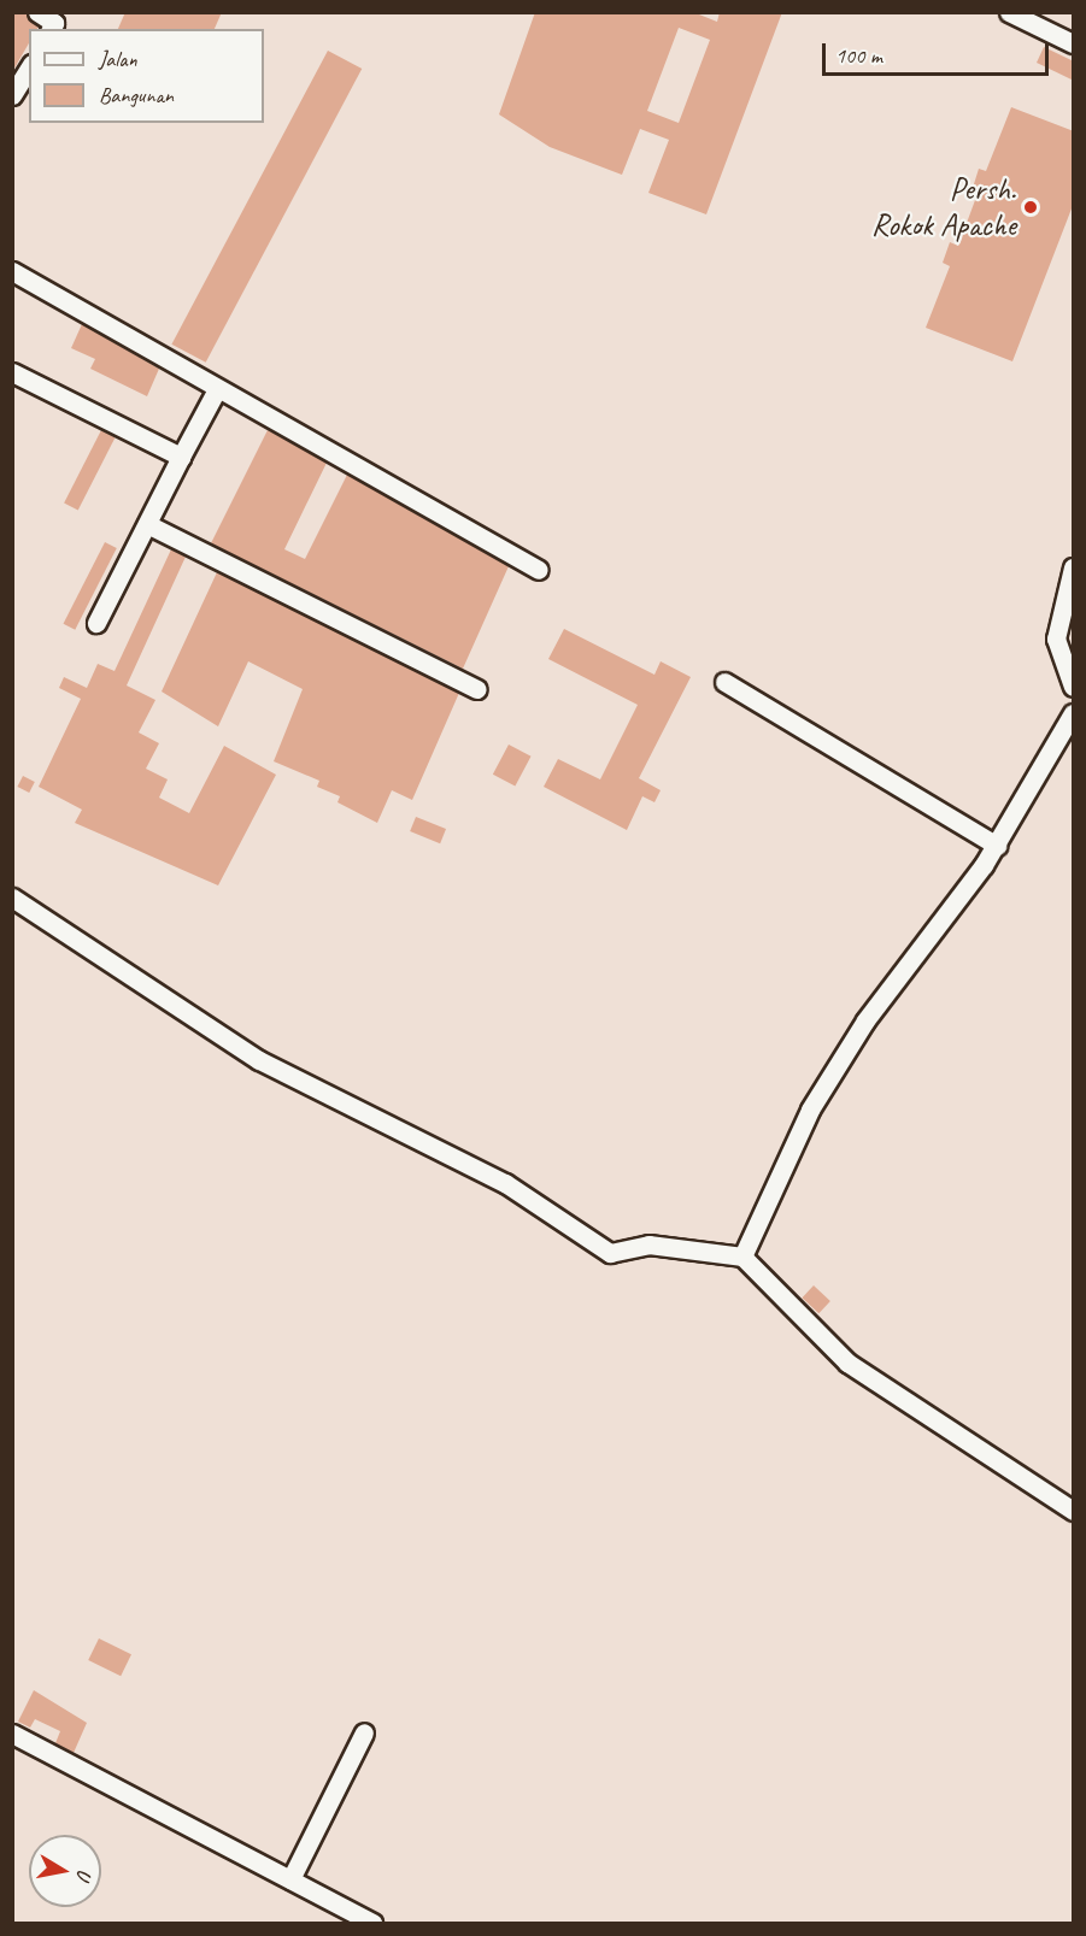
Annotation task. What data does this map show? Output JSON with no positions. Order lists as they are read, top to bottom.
{
  "places": ["Persh. Rokok Apache"],
  "legend": ["Jalan", "Bangunan"],
  "scale_bar": "100 m",
  "north": "right"
}
